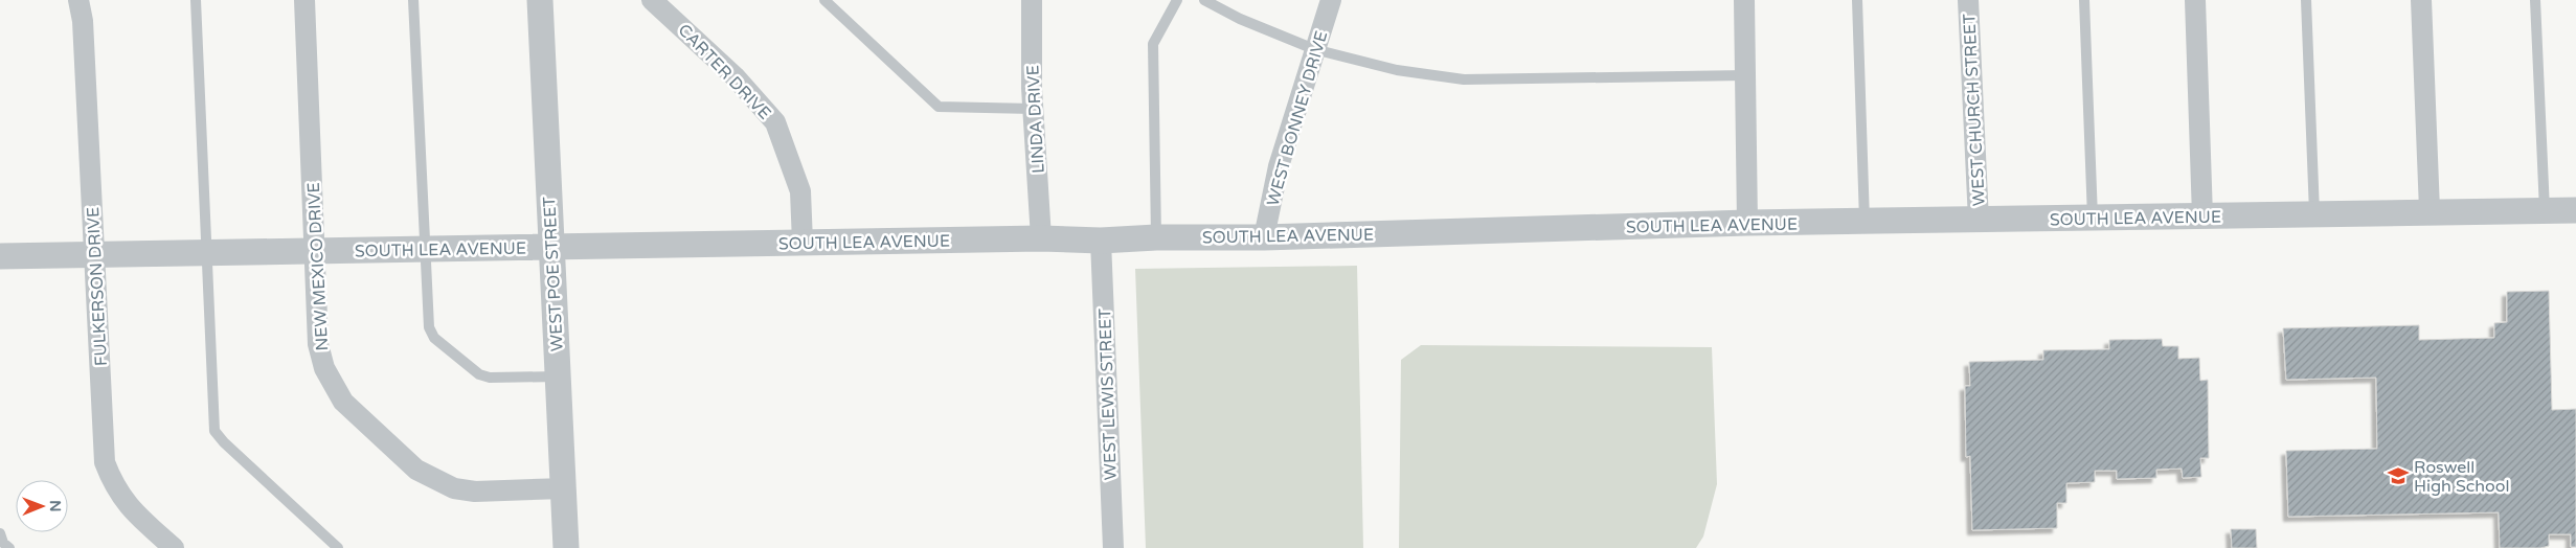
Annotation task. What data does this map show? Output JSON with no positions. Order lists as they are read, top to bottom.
{
  "streets": {
    "street": [
      "CARTER DRIVE",
      "WEST CHURCH STREET",
      "WEST BONNEY DRIVE",
      "LINDA DRIVE",
      "SOUTH LEA AVENUE",
      "NEW MEXICO DRIVE",
      "WEST POE STREET",
      "FULKERSON DRIVE",
      "WEST LEWIS STREET"
    ]
  },
  "crossings": [
    ["CARTER DRIVE", "SOUTH LEA AVENUE"],
    ["WEST CHURCH STREET", "SOUTH LEA AVENUE"],
    ["WEST BONNEY DRIVE", "SOUTH LEA AVENUE"],
    ["LINDA DRIVE", "SOUTH LEA AVENUE"],
    ["SOUTH LEA AVENUE", "NEW MEXICO DRIVE"],
    ["SOUTH LEA AVENUE", "WEST POE STREET"],
    ["SOUTH LEA AVENUE", "FULKERSON DRIVE"],
    ["SOUTH LEA AVENUE", "WEST LEWIS STREET"],
    ["NEW MEXICO DRIVE", "WEST POE STREET"]
  ],
  "places": {
    "school or university": ["Roswell High School"]
  },
  "north": "right"
}
